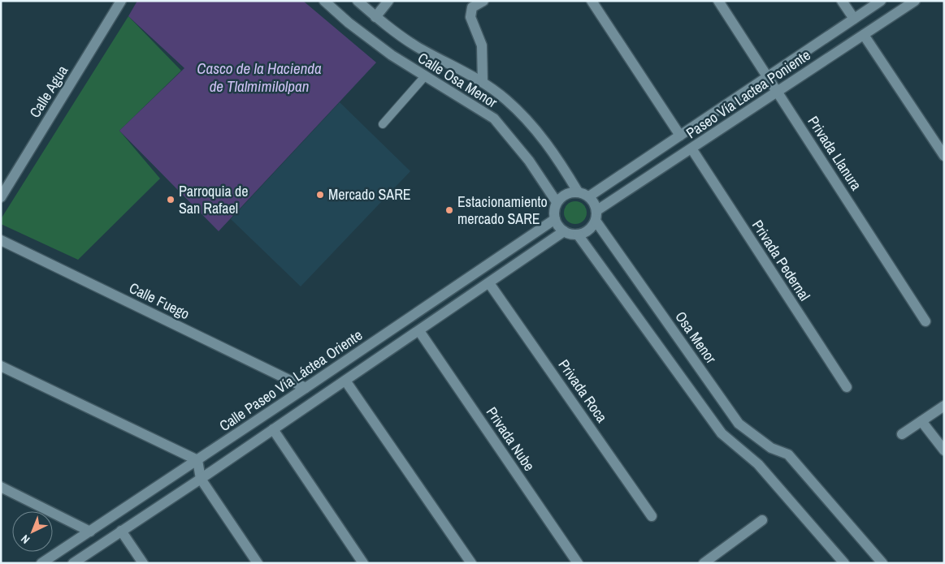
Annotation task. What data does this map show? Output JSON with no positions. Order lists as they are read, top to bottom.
{
  "streets": {
    "street": [
      "Calle Osa Menor",
      "Calle Agua",
      "Paseo Vía Lactea Poniente",
      "Privada Llanura",
      "Privada Pedernal",
      "Calle Fuego",
      "Osa Menor",
      "Calle Paseo Vía Láctea Oriente",
      "Privada Roca",
      "Privada Nube"
    ]
  },
  "crossings": [
    ["Calle Osa Menor", "Paseo Vía Lactea Poniente"],
    ["Calle Osa Menor", "Osa Menor"],
    ["Calle Osa Menor", "Calle Paseo Vía Láctea Oriente"],
    ["Paseo Vía Lactea Poniente", "Privada Llanura"],
    ["Paseo Vía Lactea Poniente", "Privada Pedernal"],
    ["Paseo Vía Lactea Poniente", "Osa Menor"],
    ["Paseo Vía Lactea Poniente", "Calle Paseo Vía Láctea Oriente"],
    ["Calle Fuego", "Calle Paseo Vía Láctea Oriente"],
    ["Osa Menor", "Calle Paseo Vía Láctea Oriente"]
  ],
  "water": ["Casco de la Hacienda de Tlalmimilolpan"],
  "places": ["Mercado SARE", "Parroquia de San Rafael", "Estacionamiento mercado SARE"],
  "north": "bottom left"
}
